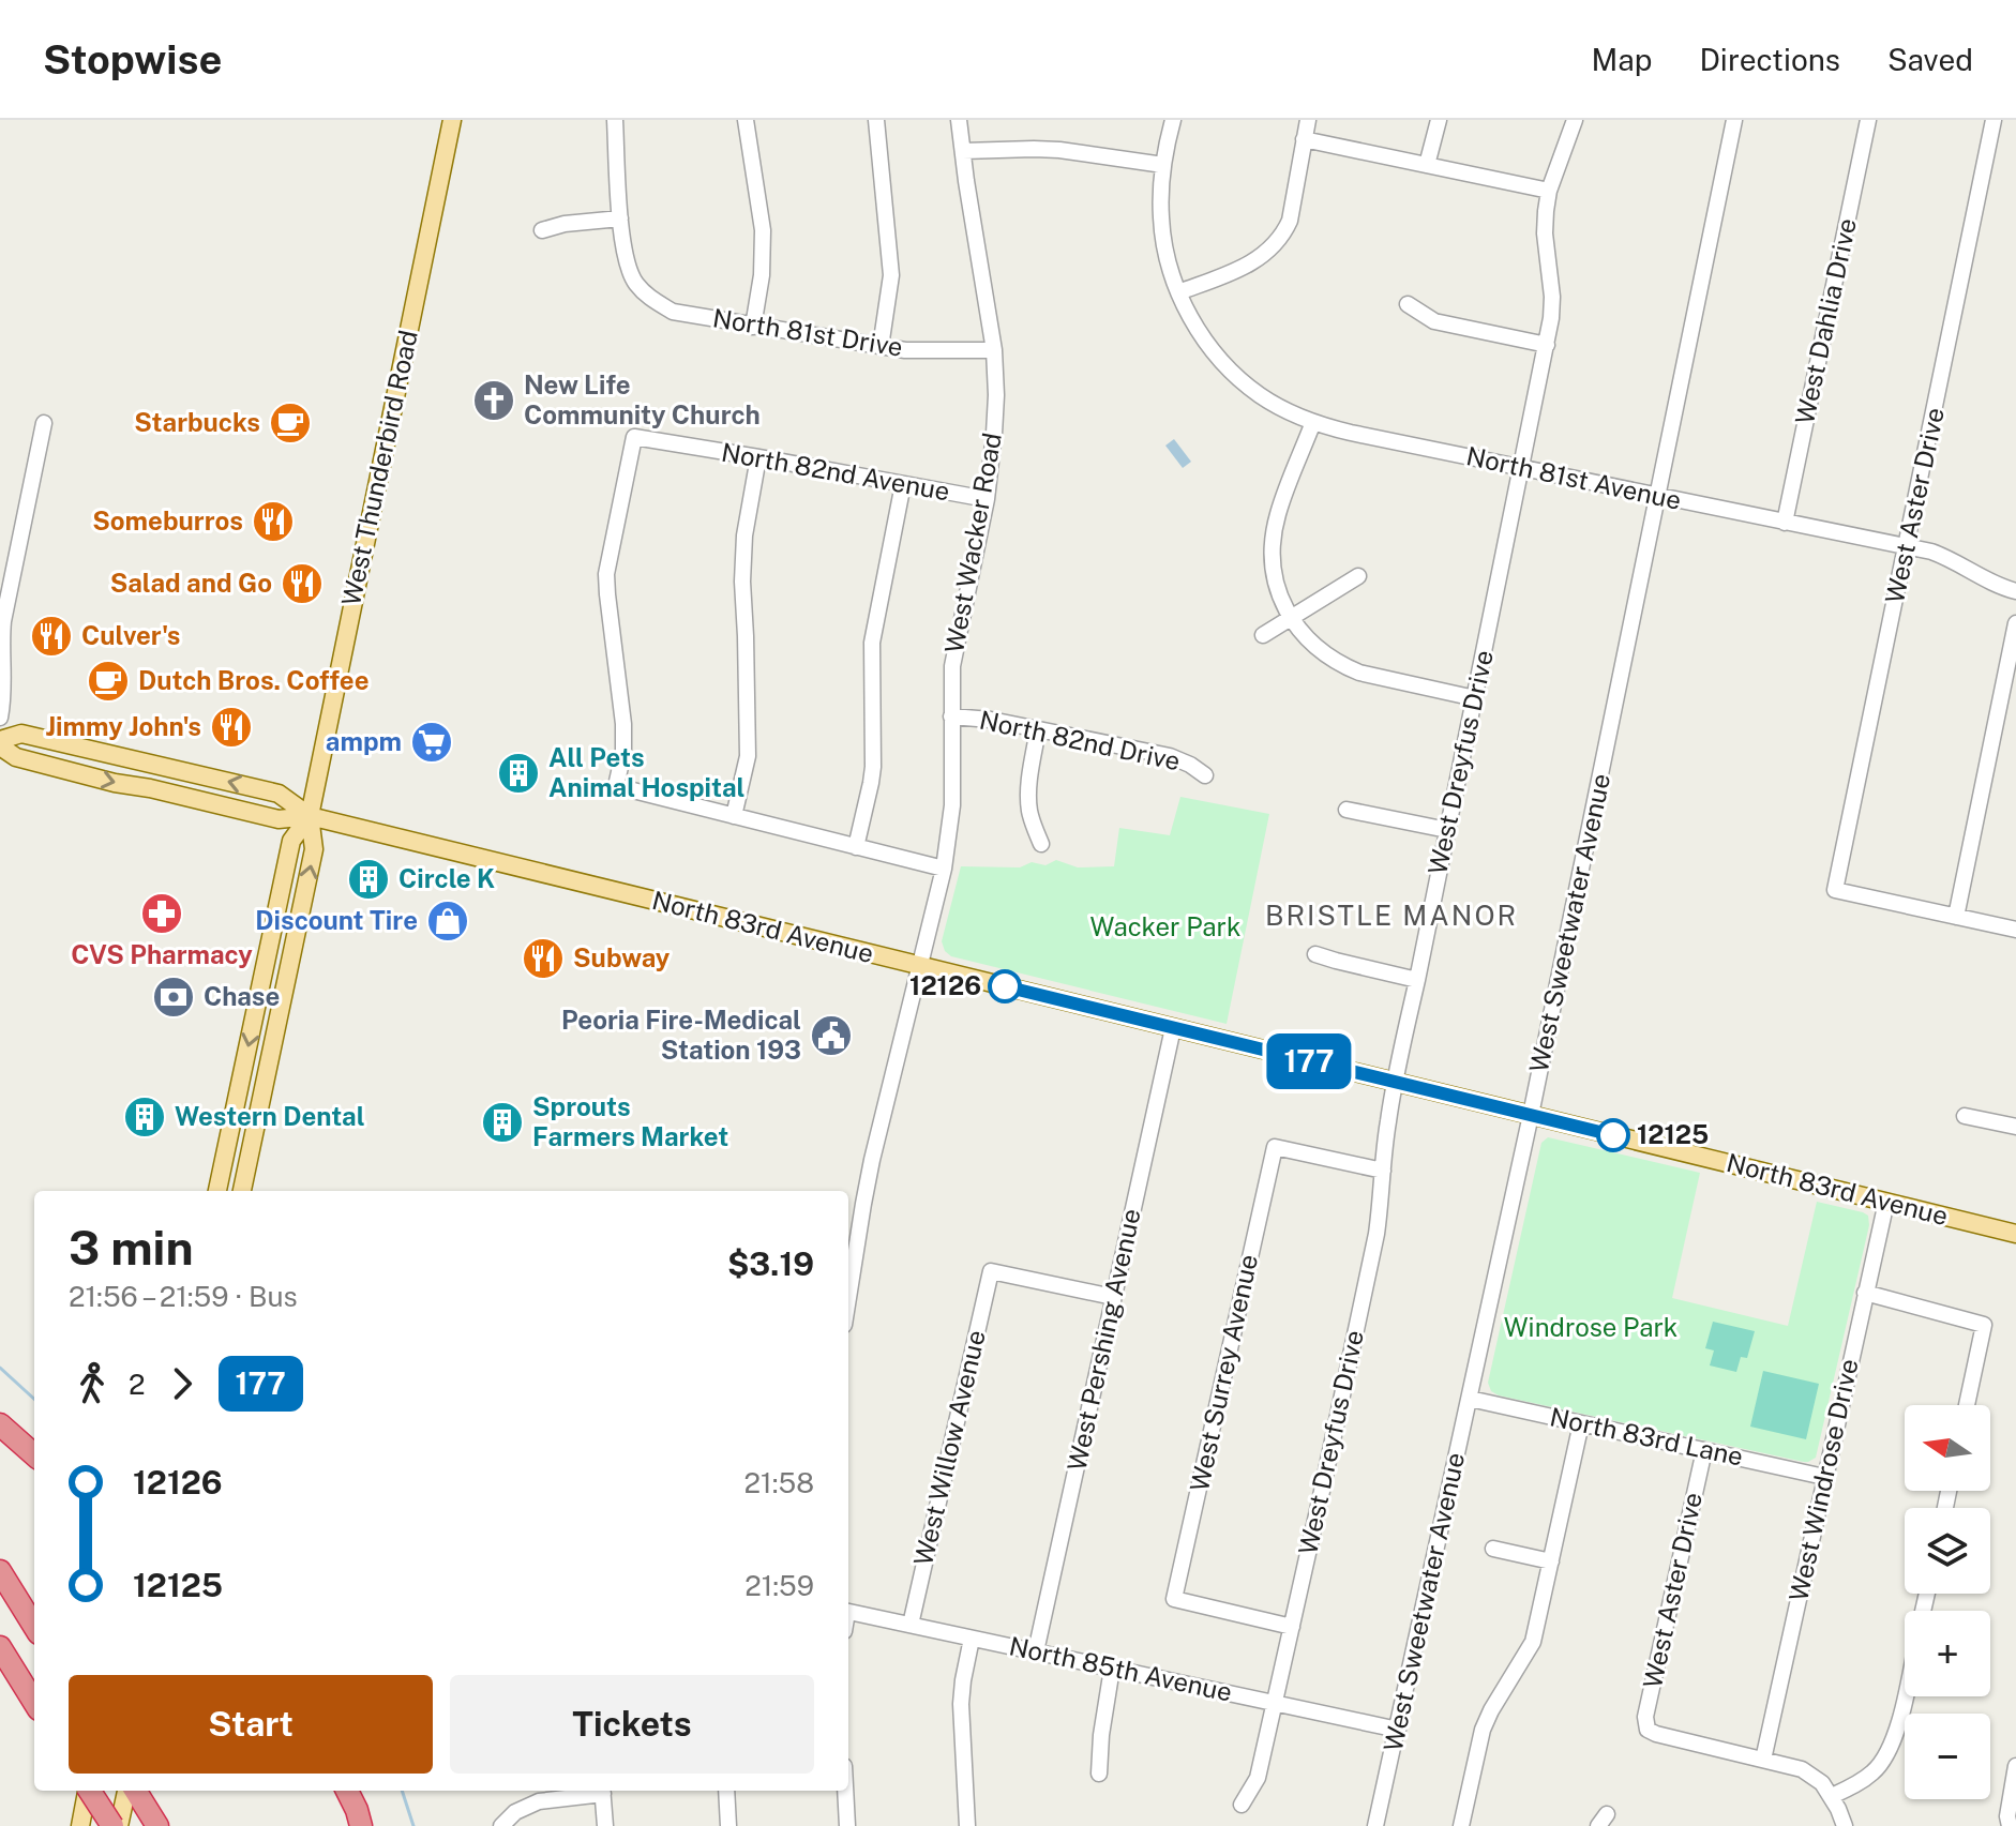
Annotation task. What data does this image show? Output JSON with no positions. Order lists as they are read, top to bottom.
{
  "streets": {
    "main road": ["West Thunderbird Road", "North 83rd Avenue"],
    "street": [
      "West Dahlia Drive",
      "North 81st Drive",
      "North 82nd Avenue",
      "North 81st Avenue",
      "West Aster Drive",
      "West Wacker Road",
      "North 82nd Drive",
      "West Dreyfus Drive",
      "West Sweetwater Avenue",
      "West Pershing Avenue",
      "West Surrey Avenue",
      "North 83rd Lane",
      "West Willow Avenue",
      "West Windrose Drive",
      "North 85th Avenue"
    ]
  },
  "crossings": [
    ["West Dahlia Drive", "North 81st Avenue"],
    ["North 81st Drive", "West Wacker Road"],
    ["West Thunderbird Road", "North 83rd Avenue"],
    ["North 82nd Avenue", "West Wacker Road"],
    ["North 81st Avenue", "West Aster Drive"],
    ["North 81st Avenue", "West Dreyfus Drive"],
    ["North 81st Avenue", "West Sweetwater Avenue"],
    ["West Aster Drive", "North 83rd Lane"],
    ["West Aster Drive", "West Windrose Drive"],
    ["West Wacker Road", "North 82nd Drive"],
    ["West Wacker Road", "North 83rd Avenue"],
    ["West Dreyfus Drive", "North 83rd Avenue"],
    ["West Dreyfus Drive", "West Surrey Avenue"],
    ["West Dreyfus Drive", "North 85th Avenue"],
    ["West Sweetwater Avenue", "North 83rd Avenue"],
    ["West Sweetwater Avenue", "North 83rd Lane"],
    ["West Sweetwater Avenue", "North 85th Avenue"],
    ["North 83rd Avenue", "West Pershing Avenue"],
    ["North 83rd Avenue", "West Windrose Drive"],
    ["West Pershing Avenue", "West Willow Avenue"],
    ["West Pershing Avenue", "North 85th Avenue"],
    ["North 83rd Lane", "West Windrose Drive"],
    ["West Willow Avenue", "North 85th Avenue"]
  ],
  "districts": ["BRISTLE MANOR"],
  "parks": ["Wacker Park", "Windrose Park"],
  "places": {
    "church": ["New Life Community Church"],
    "cafe": ["Starbucks", "Dutch Bros. Coffee"],
    "restaurant": [
      "Someburros",
      "Salad and Go",
      "Culver's",
      "Jimmy John's",
      "Subway"
    ],
    "supermarket": ["ampm"],
    "building": [
      "All Pets Animal Hospital",
      "Circle K",
      "Western Dental",
      "Sprouts Farmers Market"
    ],
    "pharmacy": ["CVS Pharmacy"],
    "shop": ["Discount Tire"],
    "other": ["12126", "12125"],
    "bank": ["Chase"],
    "public building": ["Peoria Fire-Medical Station 193"]
  },
  "lines": ["bus line 177"],
  "north": "left",
  "page": {
    "header": "Stopwise",
    "nav": ["Map", "Directions", "Saved"],
    "on_map": "177",
    "heading": ["3 min", "21:56 – 21:59 · Bus", "$3.19"],
    "legs": ["2", "177"],
    "map_buttons": ["+", "−"],
    "list": [
      {
        "name": "12126",
        "value": "21:58"
      },
      {
        "name": "12125",
        "value": "21:59"
      }
    ],
    "buttons": ["Start", "Tickets"]
  }
}
